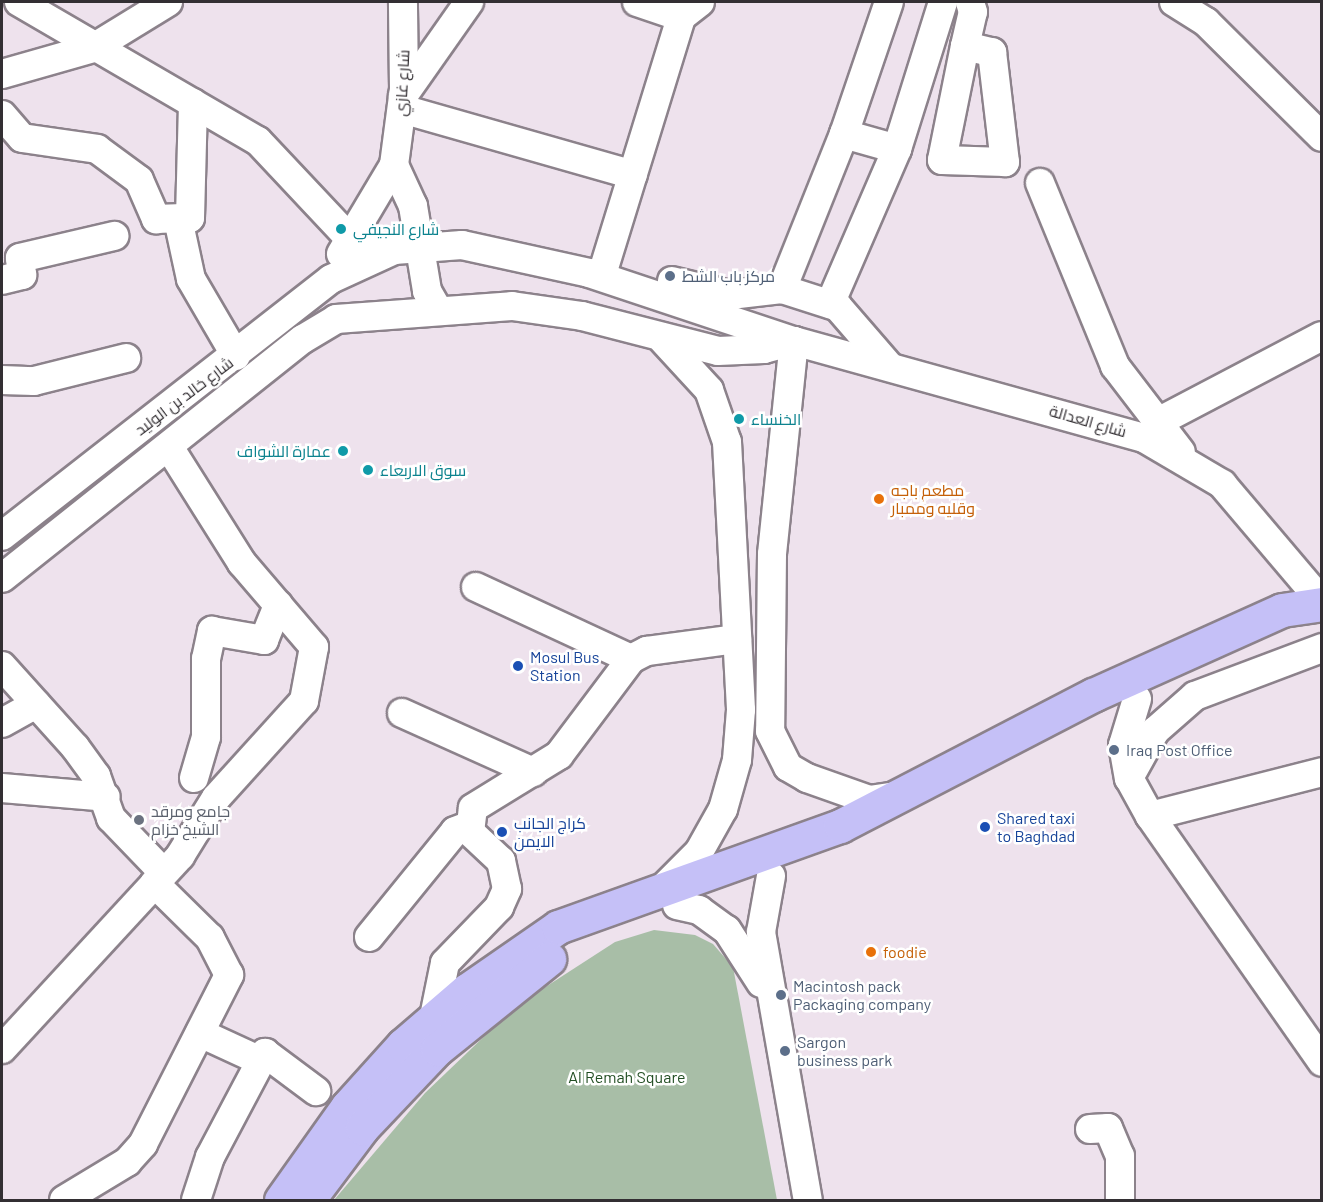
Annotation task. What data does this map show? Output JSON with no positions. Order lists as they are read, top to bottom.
{
  "streets": {
    "street": ["شارع غازي", "شارع خالد بن الوليد", "شارع العدالة"]
  },
  "crossings": [
    ["شارع غازي", "شارع خالد بن الوليد"]
  ],
  "parks": ["Al Remah Square"],
  "places": [
    "شارع النجيفي",
    "مركز باب الشط",
    "الخنساء",
    "عمارة الشواف",
    "سوق الاربعاء",
    "مطعم باجه وقليه وممبار",
    "Mosul Bus Station",
    "Iraq Post Office",
    "جامع ومرقد الشيخ خزام",
    "Shared taxi to Baghdad",
    "كراج الجانب الايمن",
    "foodie",
    "Macintosh pack Packaging company",
    "Sargon business park"
  ]
}
